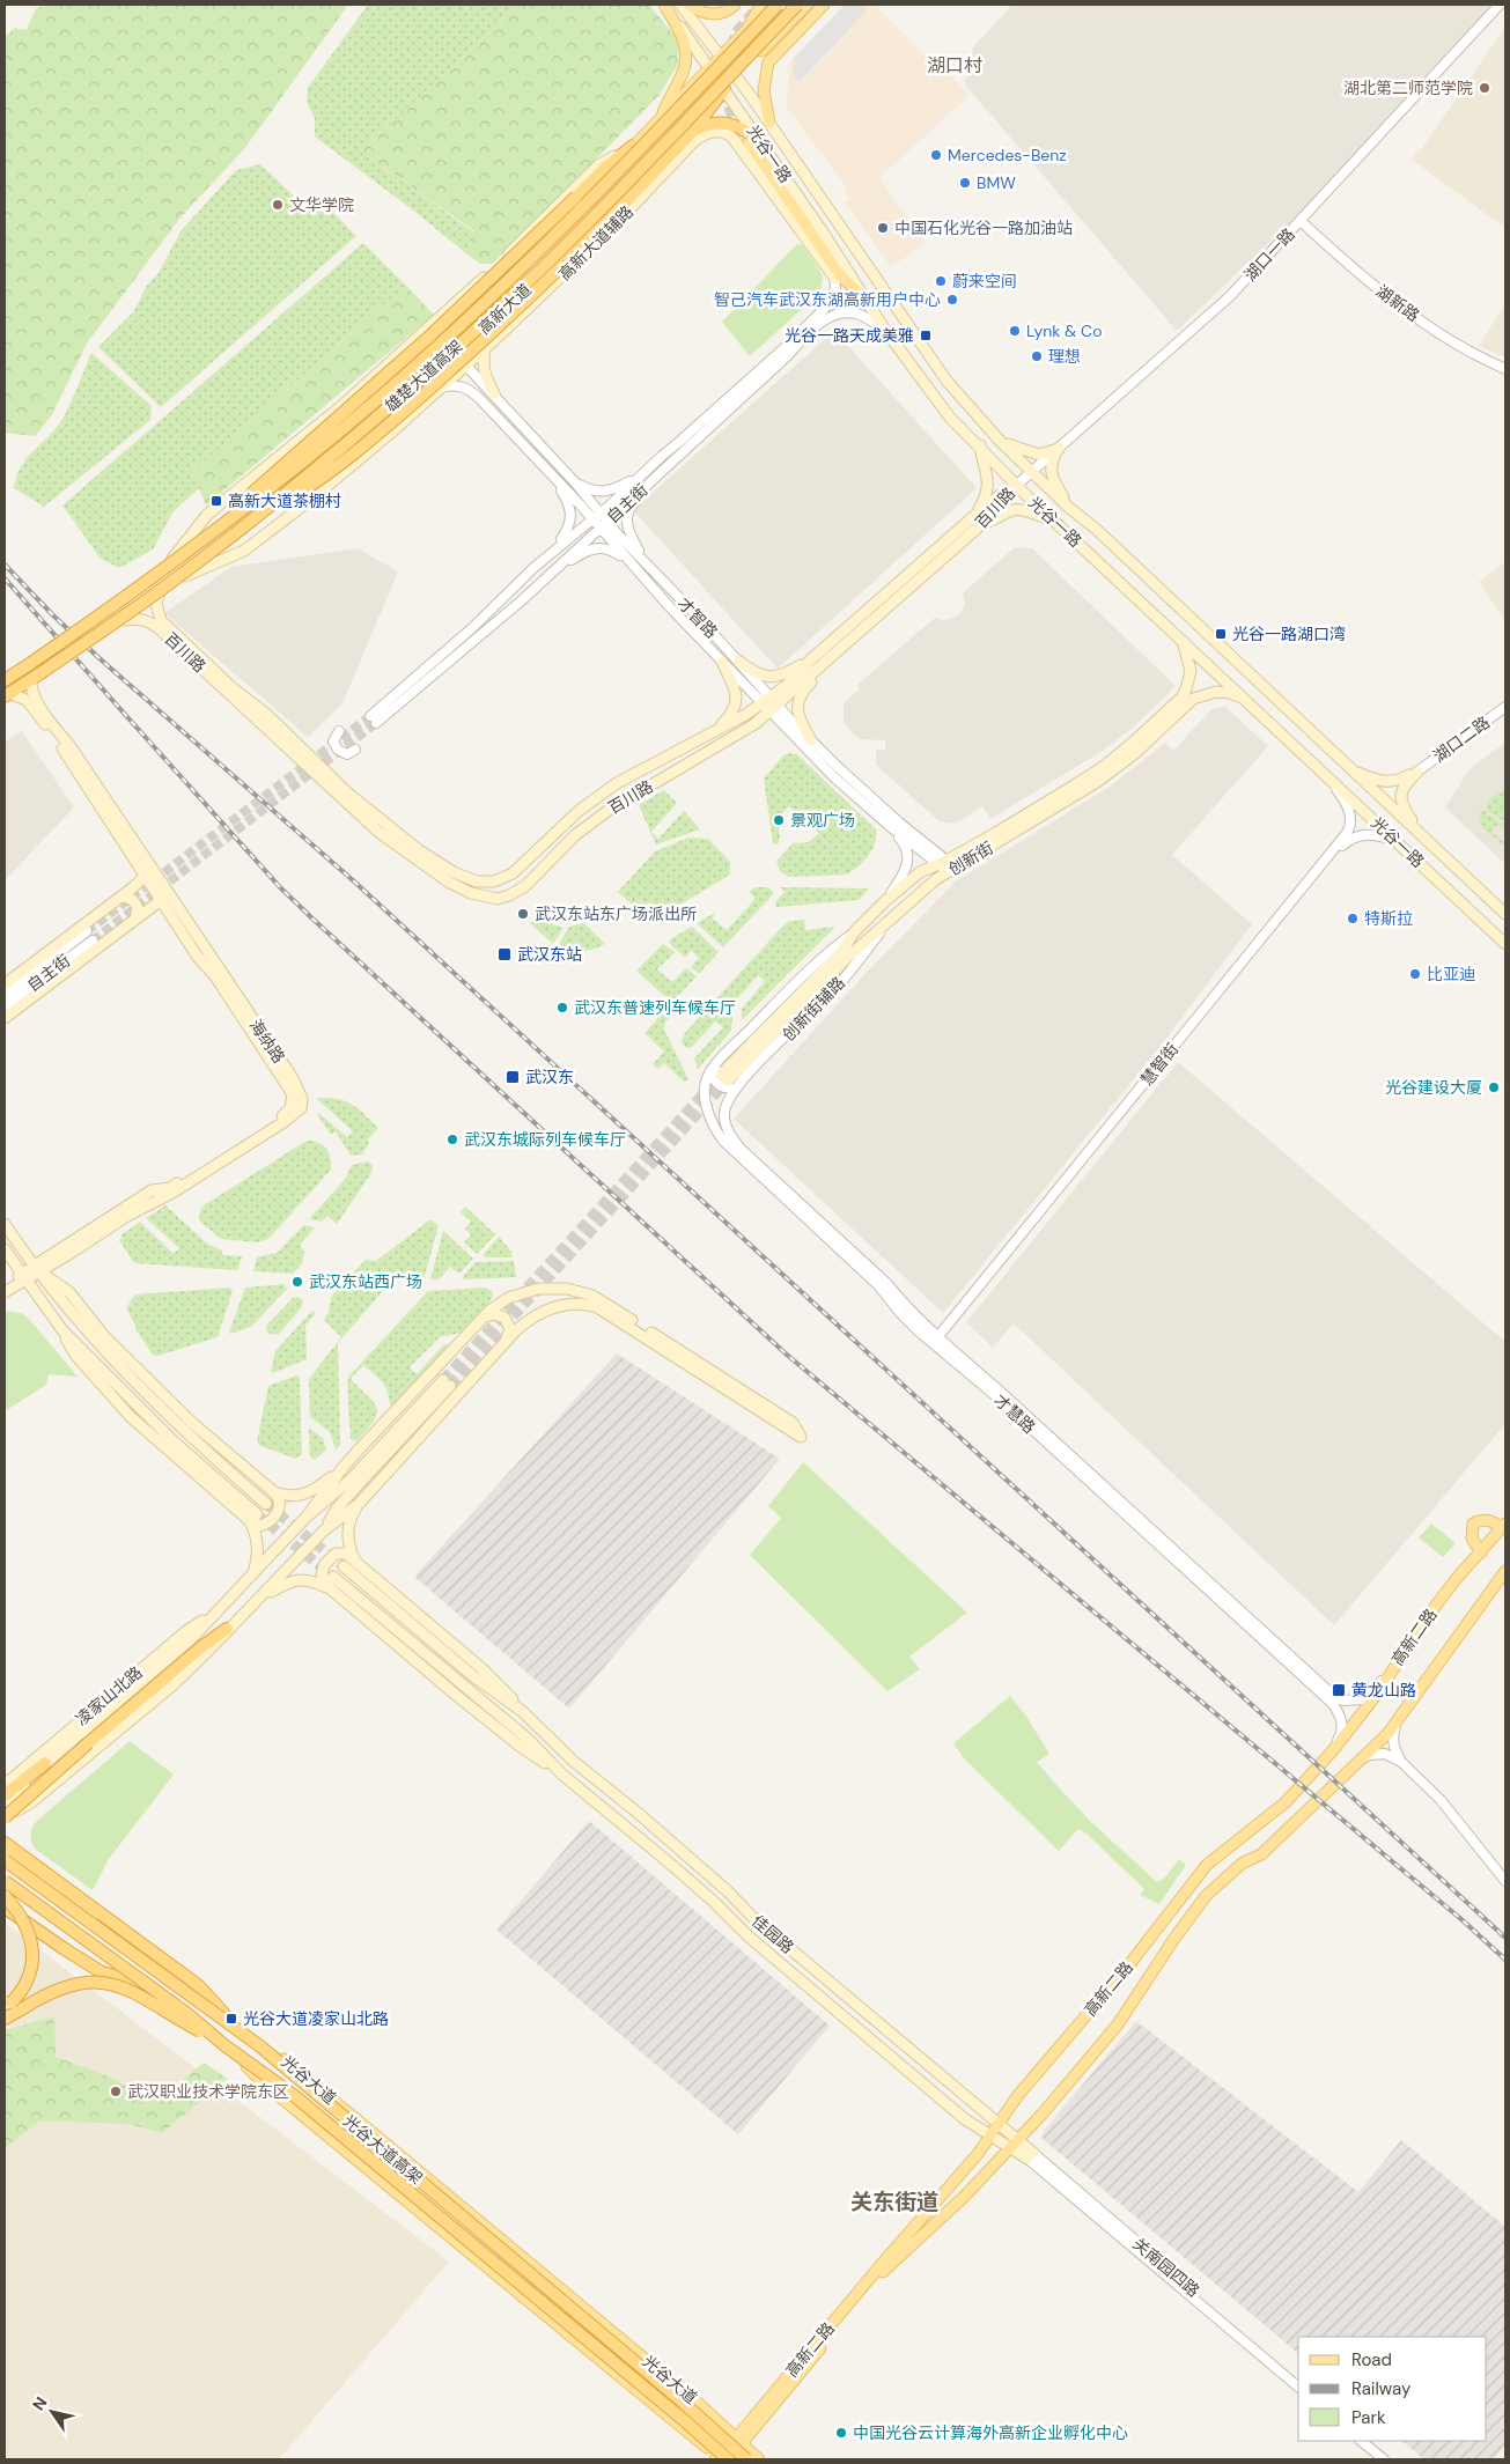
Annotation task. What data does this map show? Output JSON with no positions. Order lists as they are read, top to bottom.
{
  "streets": {
    "highway": ["雄楚大道高架", "光谷大道高架"],
    "main road": [
      "光谷一路",
      "高新大道辅路",
      "高新大道",
      "百川路",
      "创新街",
      "海纳路",
      "高新二路",
      "凌家山北路",
      "佳园路",
      "光谷大道"
    ],
    "street": [
      "湖口一路",
      "湖新路",
      "自主街",
      "才智路",
      "湖口二路",
      "慧智街",
      "才慧路",
      "关南园四路"
    ]
  },
  "crossings": [
    ["光谷一路", "湖口一路"],
    ["光谷一路", "高新大道"],
    ["光谷一路", "自主街"],
    ["光谷一路", "百川路"],
    ["光谷一路", "创新街"],
    ["光谷一路", "慧智街"],
    ["高新大道辅路", "高新大道"],
    ["高新大道辅路", "自主街"],
    ["高新大道辅路", "才智路"],
    ["湖口一路", "湖新路"],
    ["湖口一路", "百川路"],
    ["高新大道", "百川路"],
    ["高新大道", "才智路"],
    ["雄楚大道高架", "海纳路"],
    ["自主街", "才智路"],
    ["百川路", "才智路"],
    ["才智路", "创新街"],
    ["创新街", "才慧路"],
    ["慧智街", "才慧路"],
    ["才慧路", "高新二路"],
    ["高新二路", "佳园路"],
    ["高新二路", "光谷大道"],
    ["高新二路", "光谷大道高架"],
    ["光谷大道", "光谷大道高架"]
  ],
  "districts": ["湖口村", "关东街道"],
  "places": {
    "other": [
      "湖北第二师范学院",
      "Mercedes-Benz",
      "BMW",
      "文华学院",
      "中国石化光谷一路加油站",
      "蔚来空间",
      "智己汽车武汉东湖高新用户中心",
      "Lynk & Co",
      "理想",
      "景观广场",
      "武汉东站东广场派出所",
      "特斯拉",
      "比亚迪",
      "武汉东普速列车候车厅",
      "光谷建设大厦",
      "武汉东城际列车候车厅",
      "武汉东站西广场",
      "武汉职业技术学院东区",
      "中国光谷云计算海外高新企业孵化中心"
    ],
    "transit": [
      "光谷一路天成美雅",
      "高新大道茶棚村",
      "光谷一路湖口湾",
      "武汉东站",
      "武汉东",
      "黄龙山路",
      "光谷大道凌家山北路"
    ]
  },
  "legend": ["Road", "Railway", "Park"],
  "north": "top left"
}
